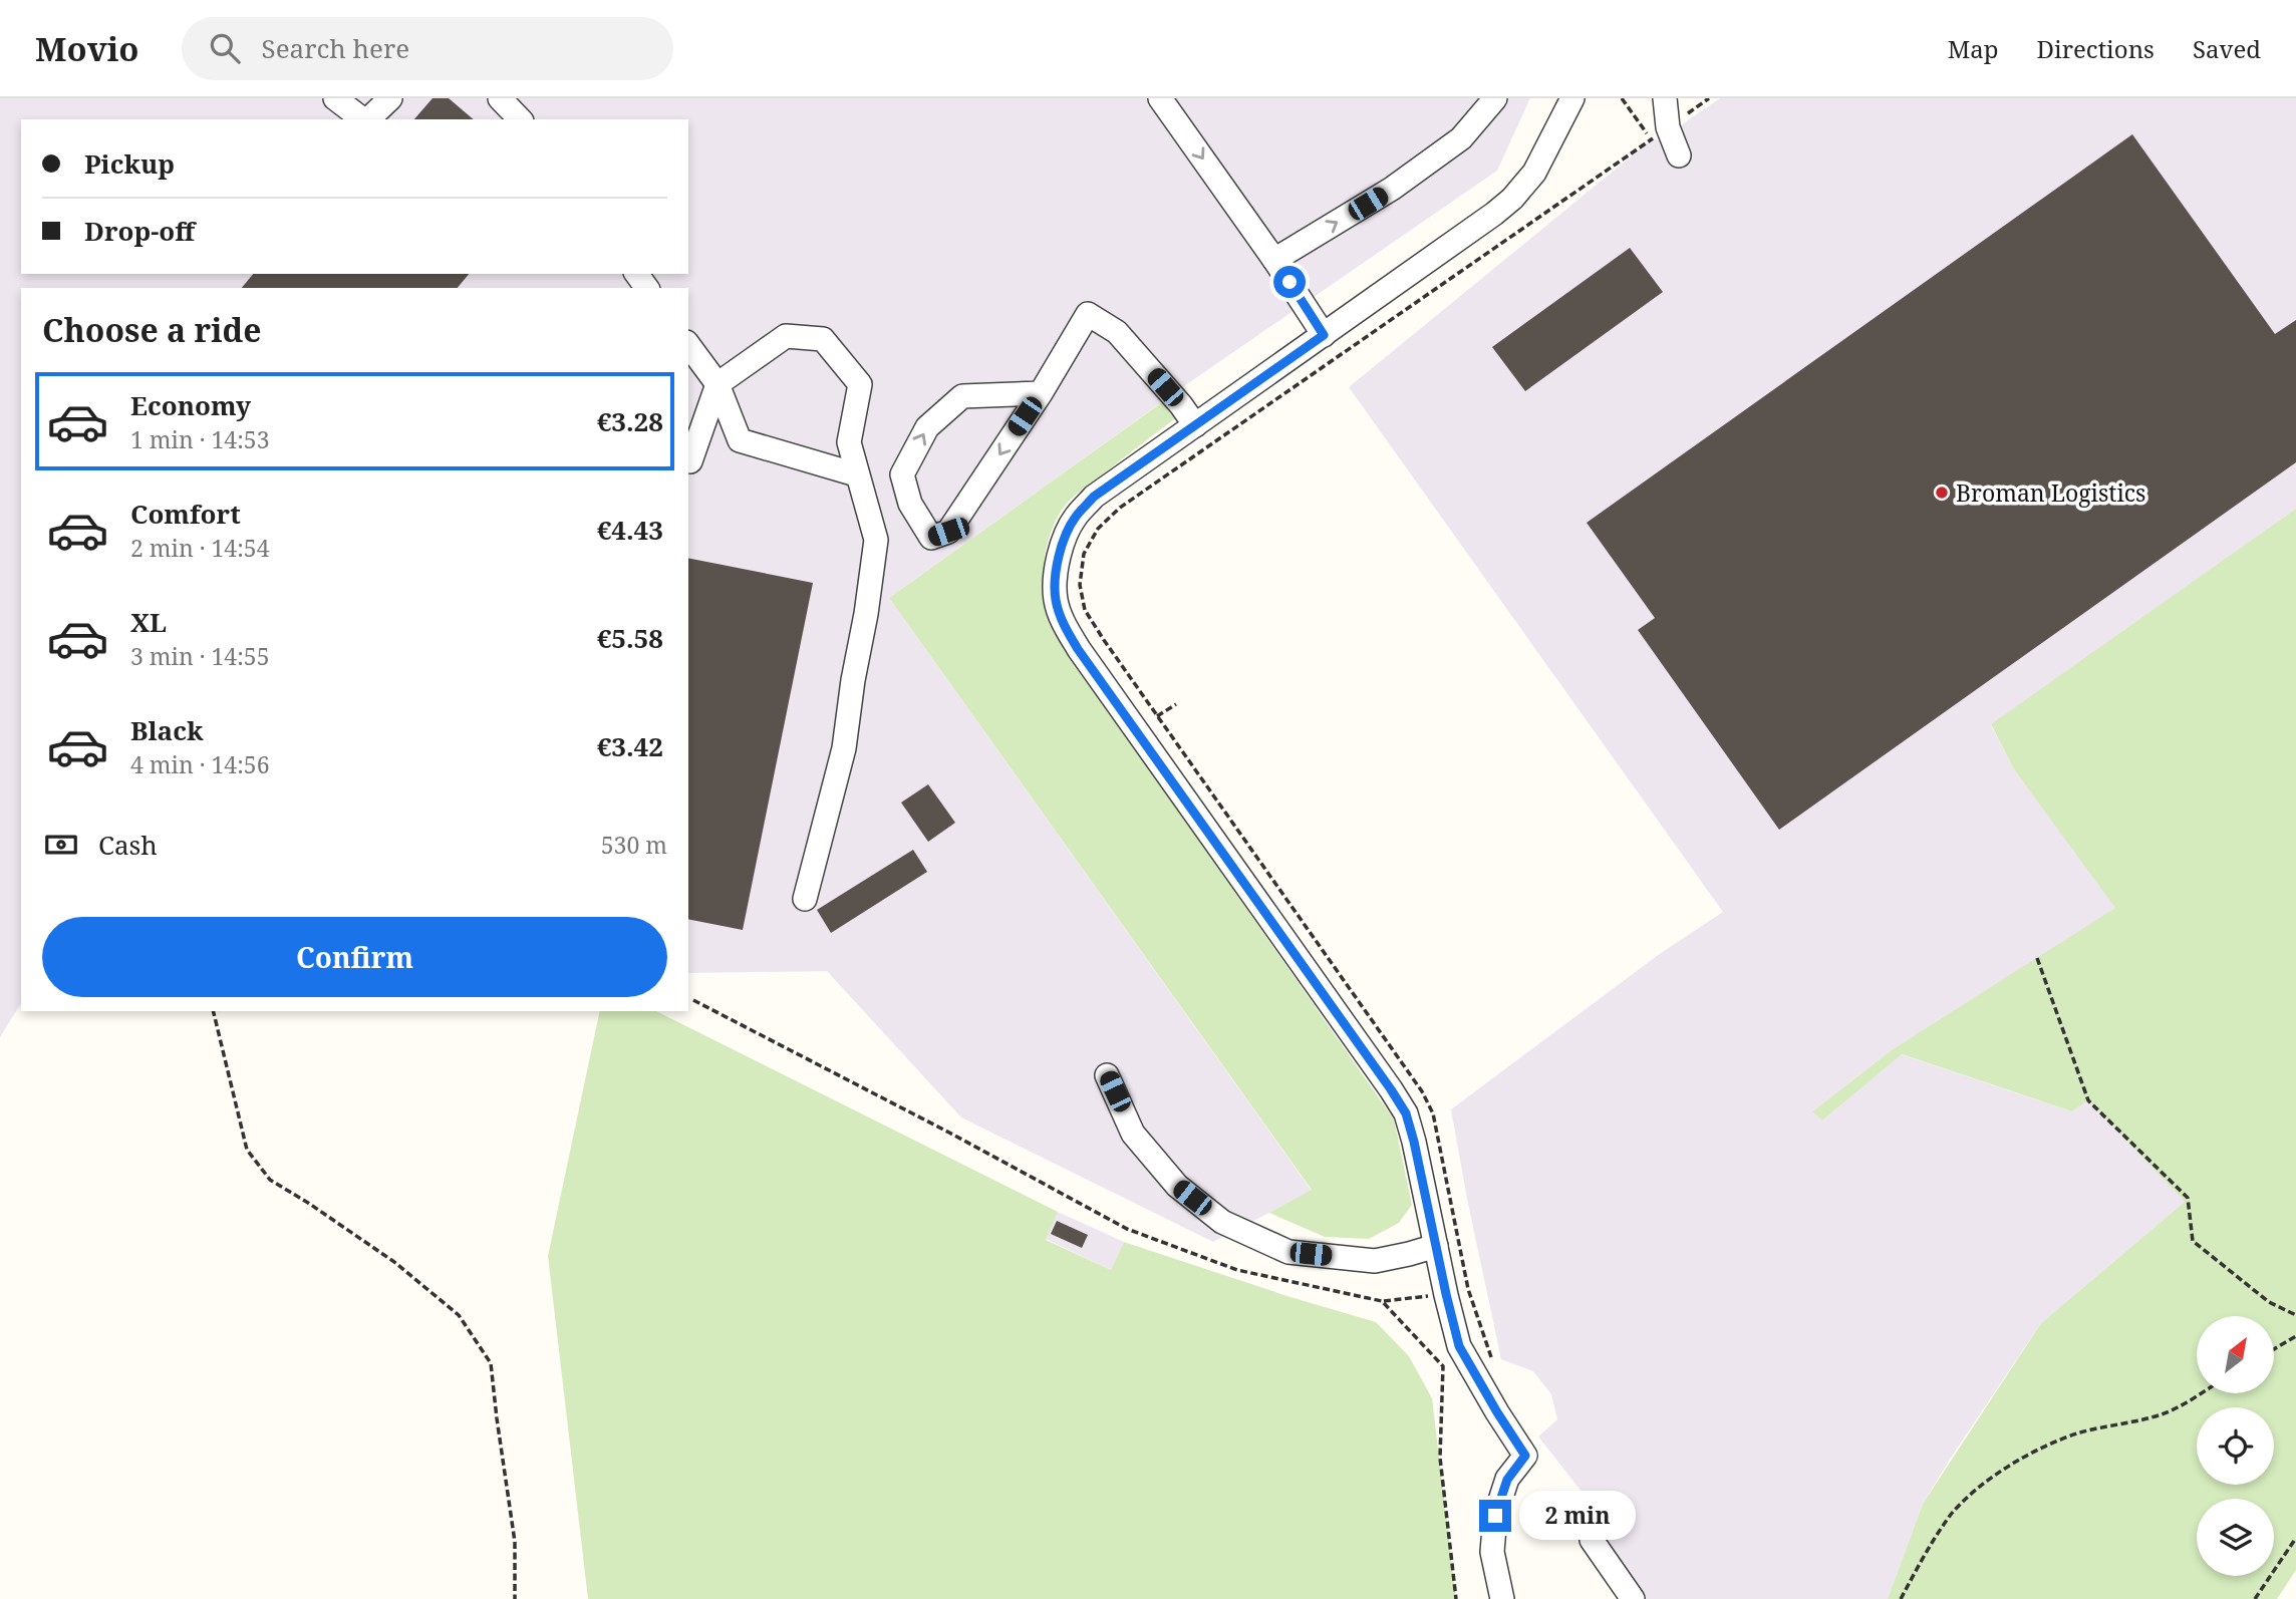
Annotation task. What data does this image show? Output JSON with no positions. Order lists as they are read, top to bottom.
{
  "places": ["Broman Logistics"],
  "north": "top right",
  "page": {
    "header": "Movio",
    "search": "Search here",
    "nav": ["Map", "Directions", "Saved"],
    "banner": ["Pickup", "Drop-off"],
    "heading": "Choose a ride",
    "list": [
      {
        "name": "Economy",
        "note": "1 min · 14:53",
        "value": "€3.28"
      },
      {
        "name": "Comfort",
        "note": "2 min · 14:54",
        "value": "€4.43"
      },
      {
        "name": "XL",
        "note": "3 min · 14:55",
        "value": "€5.58"
      },
      {
        "name": "Black",
        "note": "4 min · 14:56",
        "value": "€3.42"
      }
    ],
    "pay": ["Cash", "530 m"],
    "buttons": "Confirm",
    "bubble": "2 min"
  }
}
